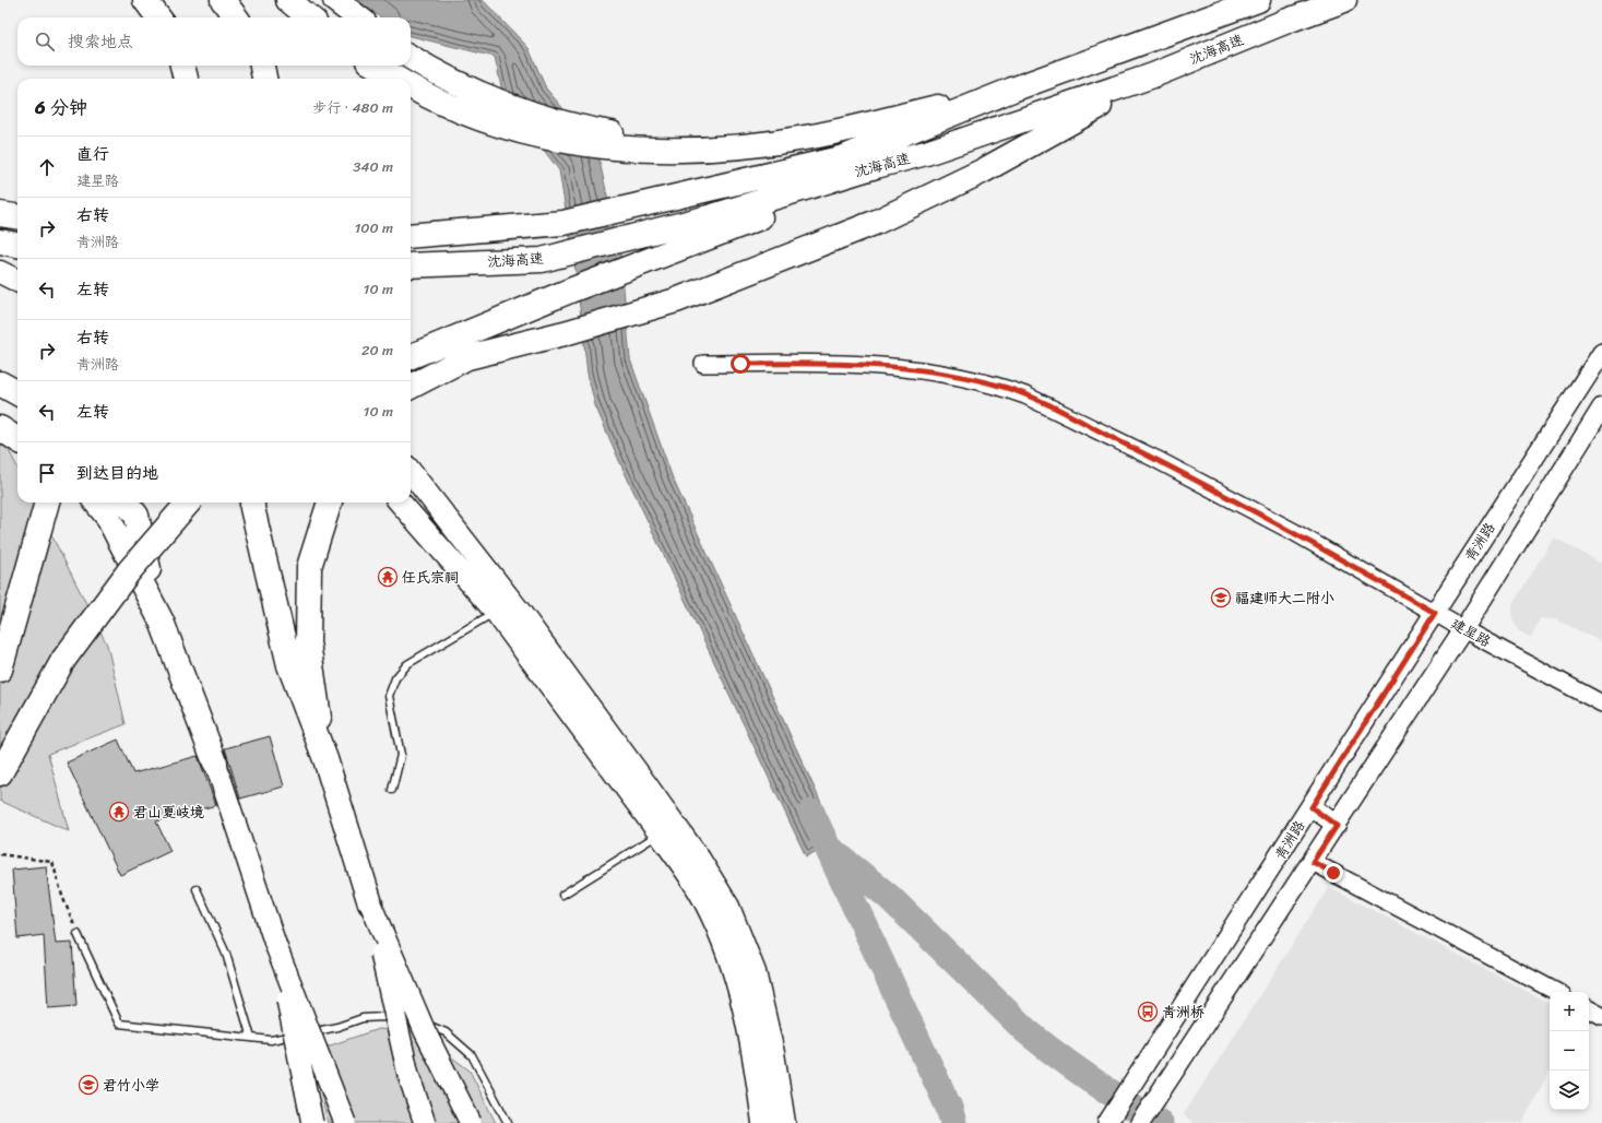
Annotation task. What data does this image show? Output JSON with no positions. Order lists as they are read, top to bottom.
{
  "streets": {
    "highway": ["沈海高速"],
    "main road": ["青洲路"],
    "street": ["建星路"]
  },
  "crossings": [
    ["青洲路", "建星路"]
  ],
  "places": {
    "temple": ["任氏宗祠", "君山夏岐境"],
    "school or university": ["福建师大二附小", "君竹小学"],
    "bus stop": ["青洲桥"]
  },
  "page": {
    "search": "搜索地点",
    "heading": ["6 分钟", "步行 · 480 m"],
    "list": [
      ["直行", "建星路", "340 m"],
      ["右转", "青洲路", "100 m"],
      ["左转", "10 m"],
      ["右转", "青洲路", "20 m"],
      ["左转", "10 m"],
      "到达目的地"
    ],
    "map_buttons": ["+", "−"]
  }
}
